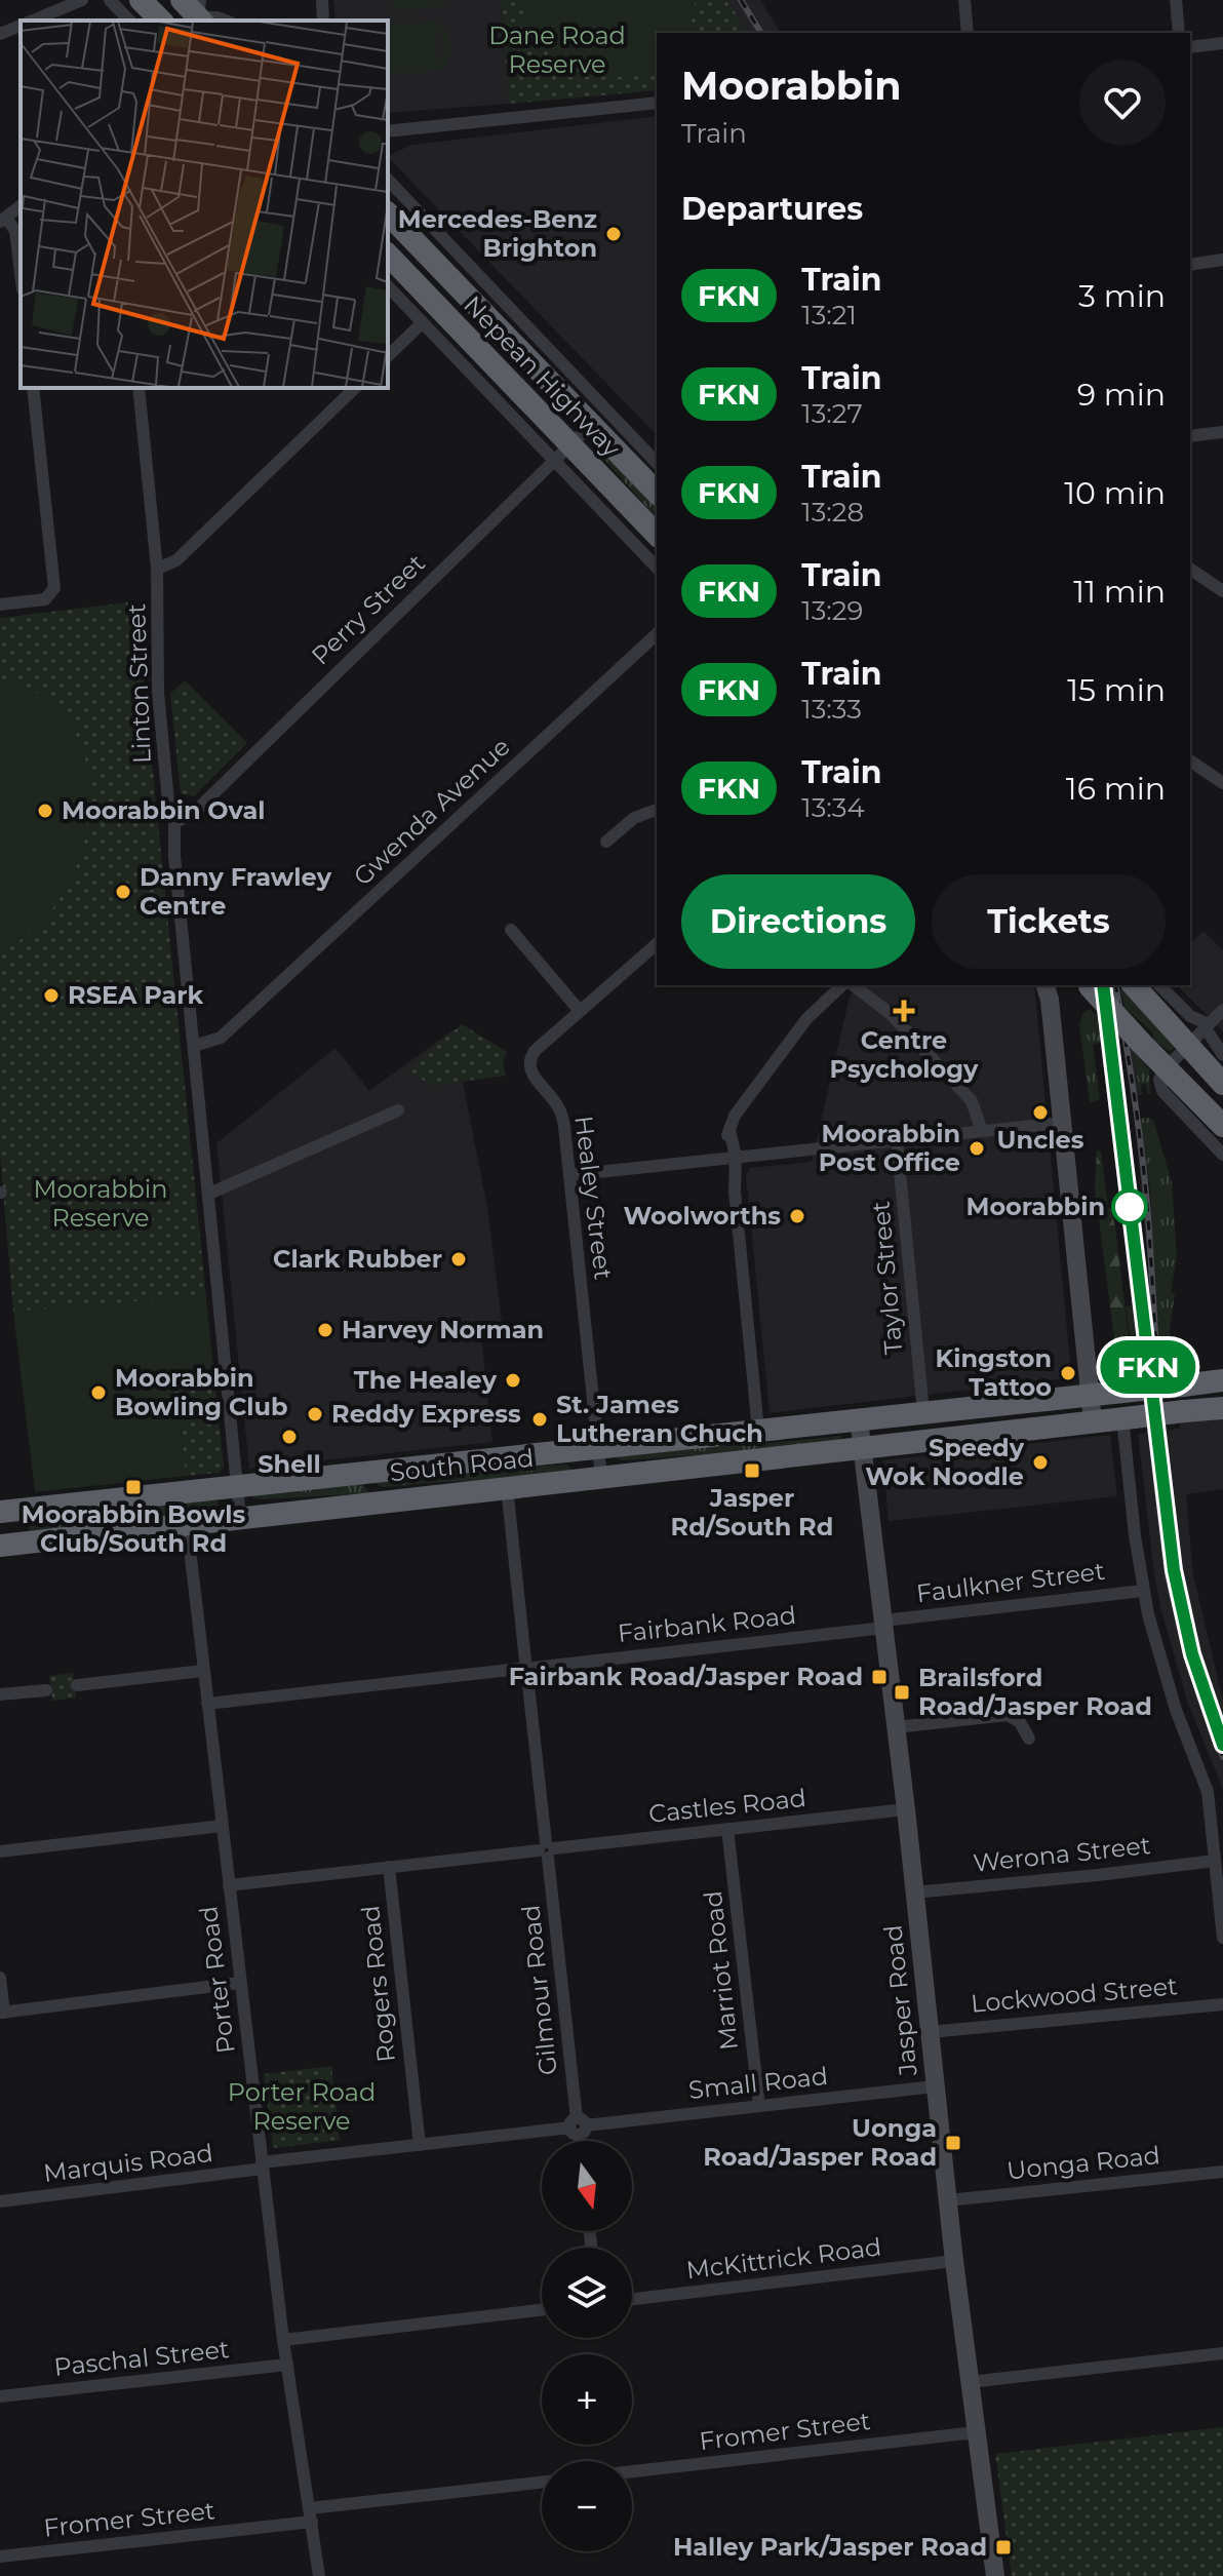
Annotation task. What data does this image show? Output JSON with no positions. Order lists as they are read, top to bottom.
{
  "streets": {
    "highway": ["Nepean Highway", "South Road"],
    "main road": ["Jasper Road"],
    "street": [
      "Perry Street",
      "Linton Street",
      "Gwenda Avenue",
      "Healey Street",
      "Taylor Street",
      "Faulkner Street",
      "Fairbank Road",
      "Castles Road",
      "Werona Street",
      "Marriot Road",
      "Porter Road",
      "Rogers Road",
      "Gilmour Road",
      "Lockwood Street",
      "Small Road",
      "Marquis Road",
      "Uonga Road",
      "McKittrick Road",
      "Paschal Street",
      "Fromer Street"
    ]
  },
  "crossings": [
    ["Nepean Highway", "Perry Street"],
    ["Perry Street", "Linton Street"],
    ["Linton Street", "Gwenda Avenue"],
    ["Linton Street", "South Road"],
    ["Healey Street", "South Road"],
    ["Taylor Street", "South Road"],
    ["South Road", "Porter Road"],
    ["South Road", "Gilmour Road"],
    ["South Road", "Jasper Road"],
    ["Faulkner Street", "Fairbank Road"],
    ["Faulkner Street", "Jasper Road"],
    ["Fairbank Road", "Porter Road"],
    ["Fairbank Road", "Gilmour Road"],
    ["Fairbank Road", "Jasper Road"],
    ["Castles Road", "Marriot Road"],
    ["Castles Road", "Porter Road"],
    ["Castles Road", "Rogers Road"],
    ["Castles Road", "Gilmour Road"],
    ["Castles Road", "Jasper Road"],
    ["Werona Street", "Jasper Road"],
    ["Marriot Road", "Small Road"],
    ["Porter Road", "Small Road"],
    ["Porter Road", "Marquis Road"],
    ["Porter Road", "Paschal Street"],
    ["Porter Road", "Fromer Street"],
    ["Rogers Road", "Small Road"],
    ["Gilmour Road", "Small Road"],
    ["Lockwood Street", "Jasper Road"],
    ["Jasper Road", "Small Road"],
    ["Jasper Road", "Uonga Road"],
    ["Jasper Road", "McKittrick Road"],
    ["Jasper Road", "Fromer Street"],
    ["Small Road", "Marquis Road"]
  ],
  "parks": ["Dane Road Reserve", "Moorabbin Reserve", "Porter Road Reserve"],
  "places": {
    "other": [
      "Mercedes-Benz Brighton",
      "Moorabbin Oval",
      "Danny Frawley Centre",
      "RSEA Park",
      "Uncles",
      "Moorabbin Post Office",
      "Moorabbin",
      "Woolworths",
      "Clark Rubber",
      "Harvey Norman",
      "Kingston Tattoo",
      "The Healey",
      "Moorabbin Bowling Club",
      "Reddy Express",
      "St. James Lutheran Chuch",
      "Shell",
      "Speedy Wok Noodle"
    ],
    "health": ["Centre Psychology"],
    "transit": [
      "Jasper Rd/South Rd",
      "Moorabbin Bowls Club/South Rd",
      "Fairbank Road/Jasper Road",
      "Brailsford Road/Jasper Road",
      "Uonga Road/Jasper Road",
      "Halley Park/Jasper Road"
    ]
  },
  "north": "bottom",
  "page": {
    "on_map": "FKN",
    "heading": [
      ["Moorabbin", "Train"],
      "Departures"
    ],
    "list": [
      {
        "mark": "FKN",
        "name": "Train",
        "note": "13:21",
        "value": "3 min"
      },
      {
        "mark": "FKN",
        "name": "Train",
        "note": "13:27",
        "value": "9 min"
      },
      {
        "mark": "FKN",
        "name": "Train",
        "note": "13:28",
        "value": "10 min"
      },
      {
        "mark": "FKN",
        "name": "Train",
        "note": "13:29",
        "value": "11 min"
      },
      {
        "mark": "FKN",
        "name": "Train",
        "note": "13:33",
        "value": "15 min"
      },
      {
        "mark": "FKN",
        "name": "Train",
        "note": "13:34",
        "value": "16 min"
      }
    ],
    "buttons": ["Directions", "Tickets"],
    "map_buttons": ["+", "−"]
  }
}
